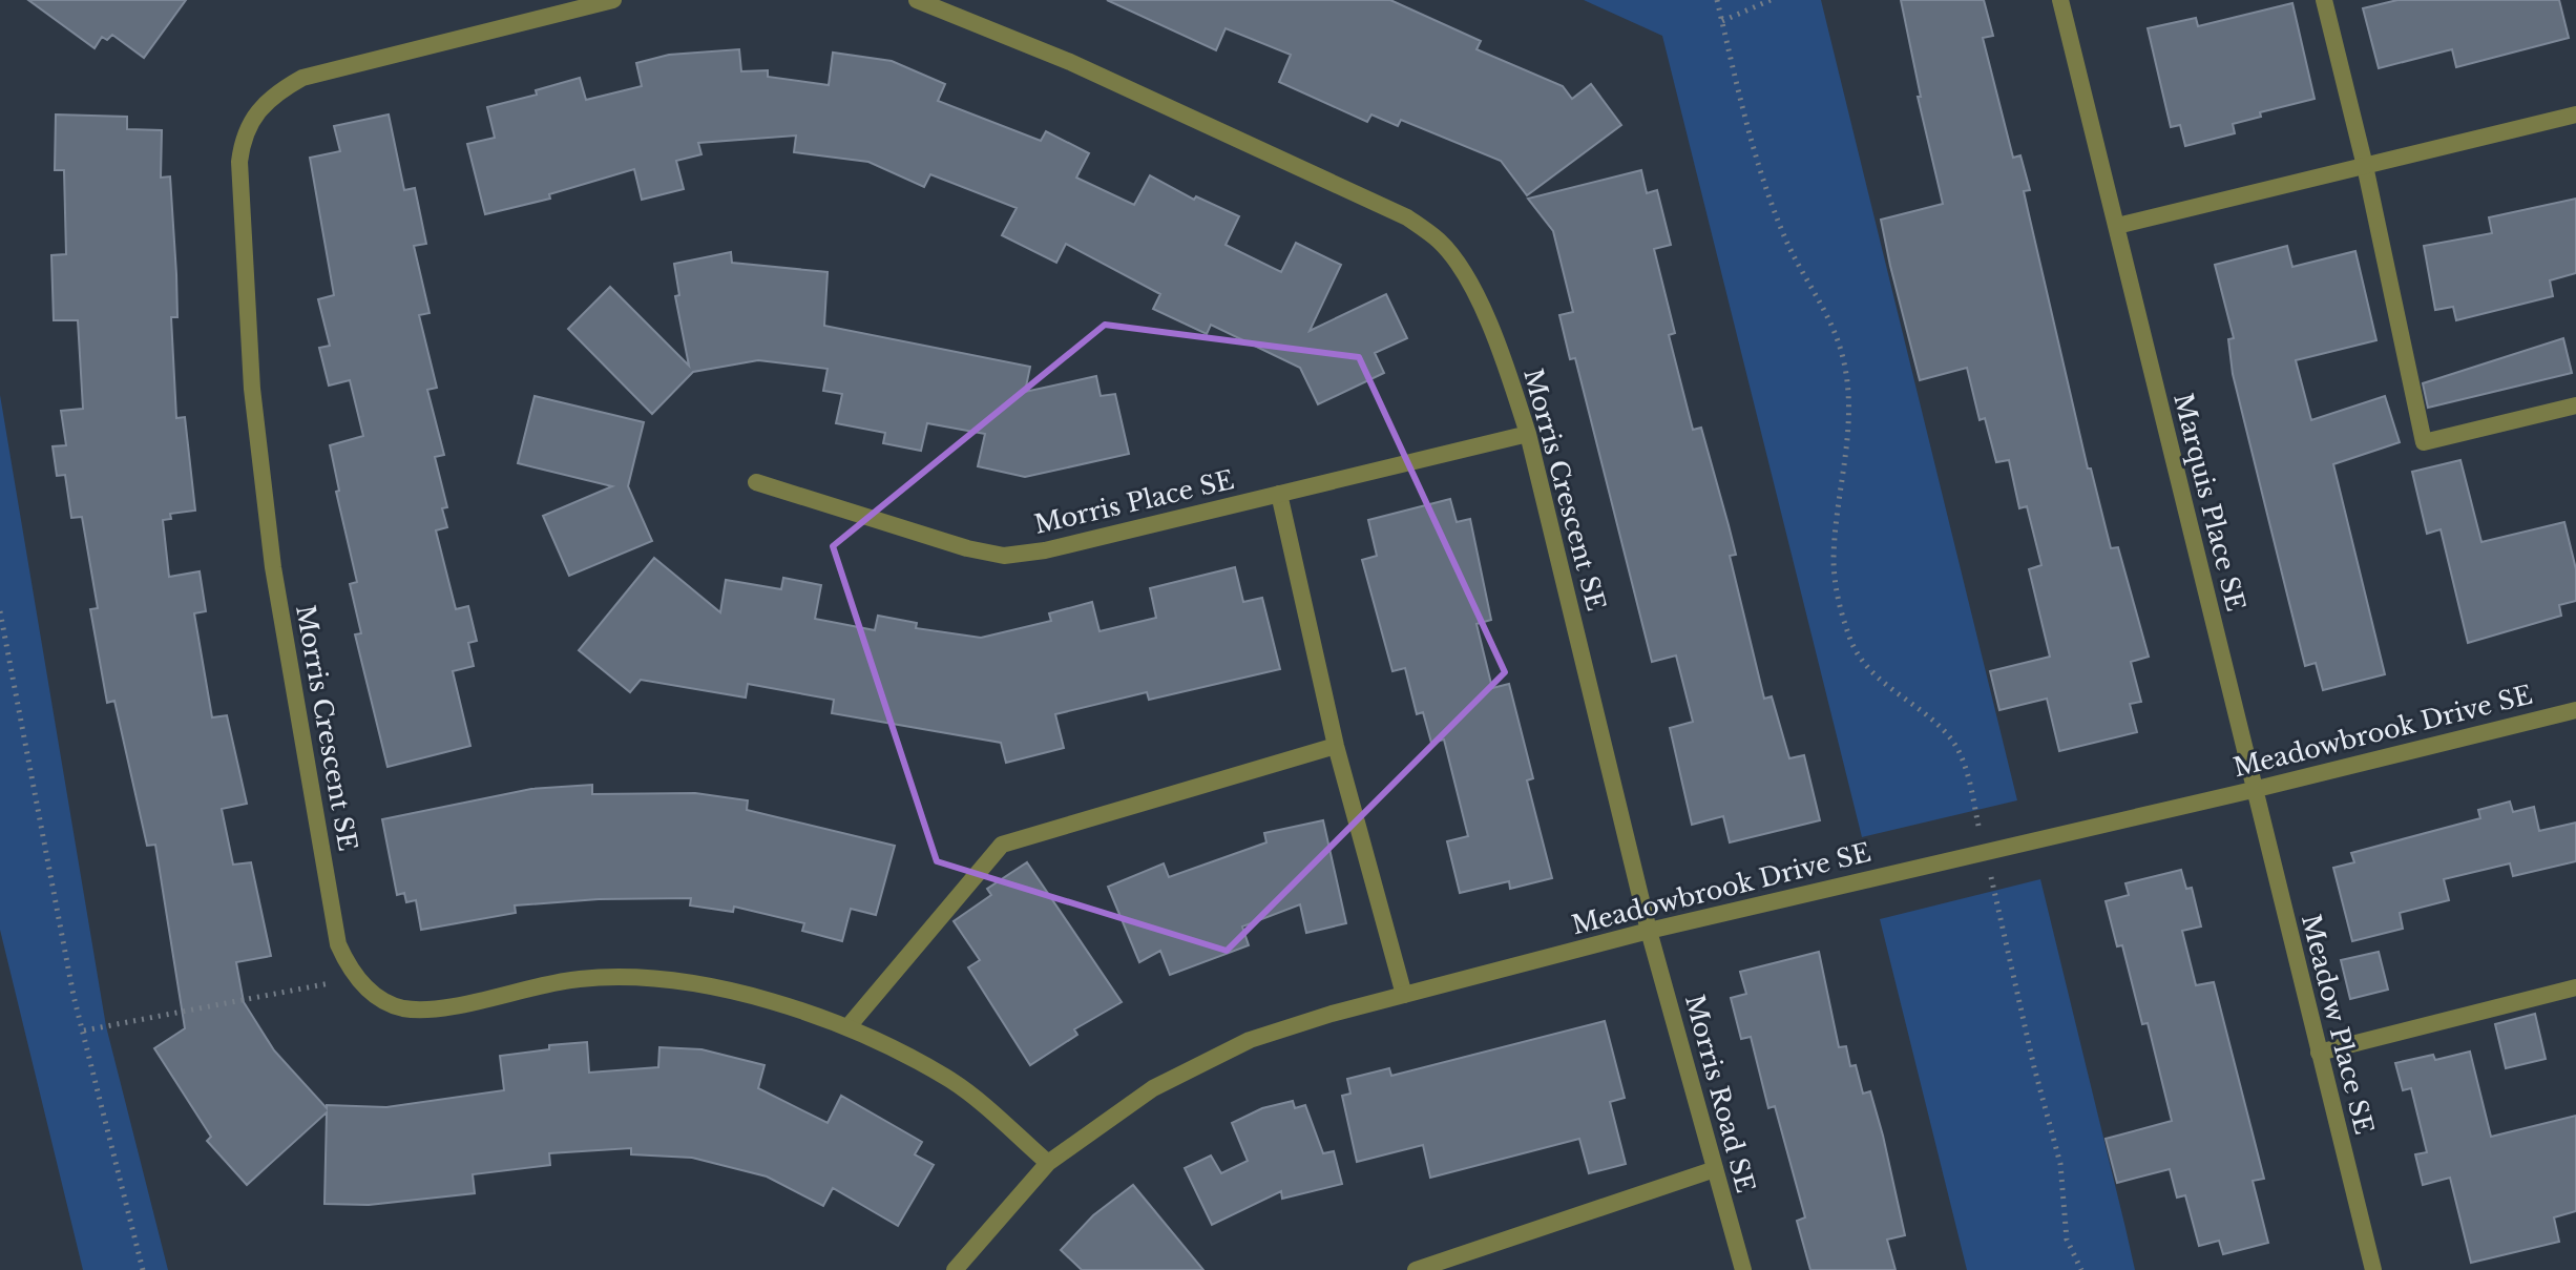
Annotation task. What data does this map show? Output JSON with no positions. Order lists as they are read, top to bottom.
{
  "streets": {
    "street": [
      "Morris Crescent SE",
      "Morris Place SE",
      "Marquis Place SE",
      "Meadowbrook Drive SE",
      "Meadow Place SE",
      "Morris Road SE"
    ]
  },
  "crossings": [
    ["Morris Crescent SE", "Morris Place SE"],
    ["Morris Crescent SE", "Meadowbrook Drive SE"],
    ["Morris Crescent SE", "Morris Road SE"],
    ["Marquis Place SE", "Meadowbrook Drive SE"],
    ["Marquis Place SE", "Meadow Place SE"],
    ["Meadowbrook Drive SE", "Meadow Place SE"],
    ["Meadowbrook Drive SE", "Morris Road SE"]
  ]
}
